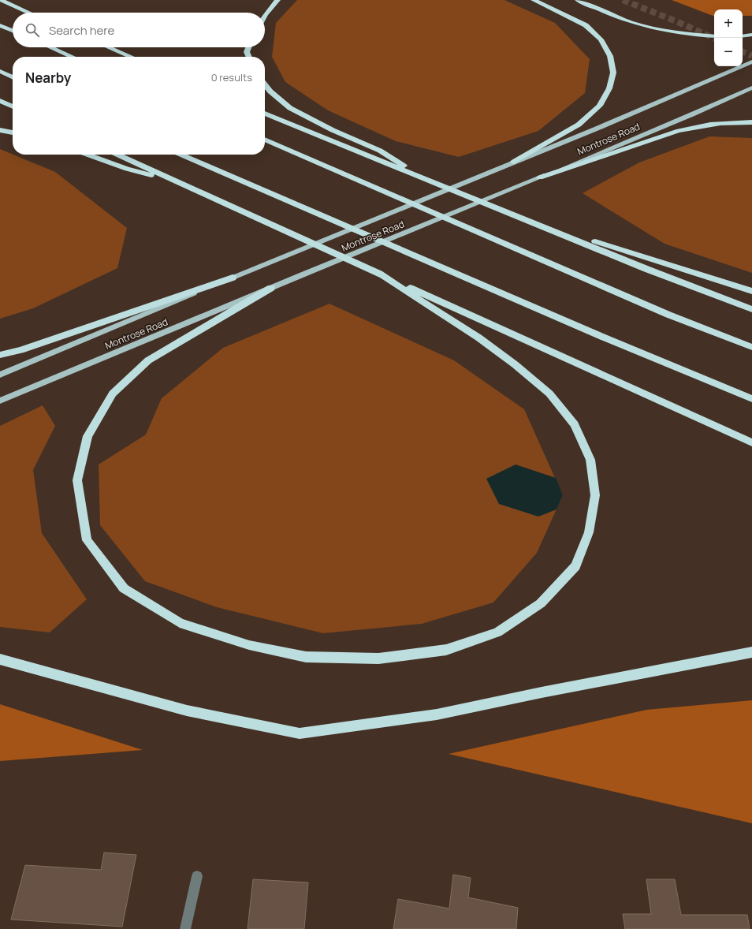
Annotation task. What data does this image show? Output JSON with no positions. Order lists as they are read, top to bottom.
{
  "streets": {
    "main road": ["Montrose Road"]
  },
  "page": {
    "map_buttons": ["+", "−"],
    "search": "Search here",
    "heading": ["Nearby", "0 results"]
  }
}
